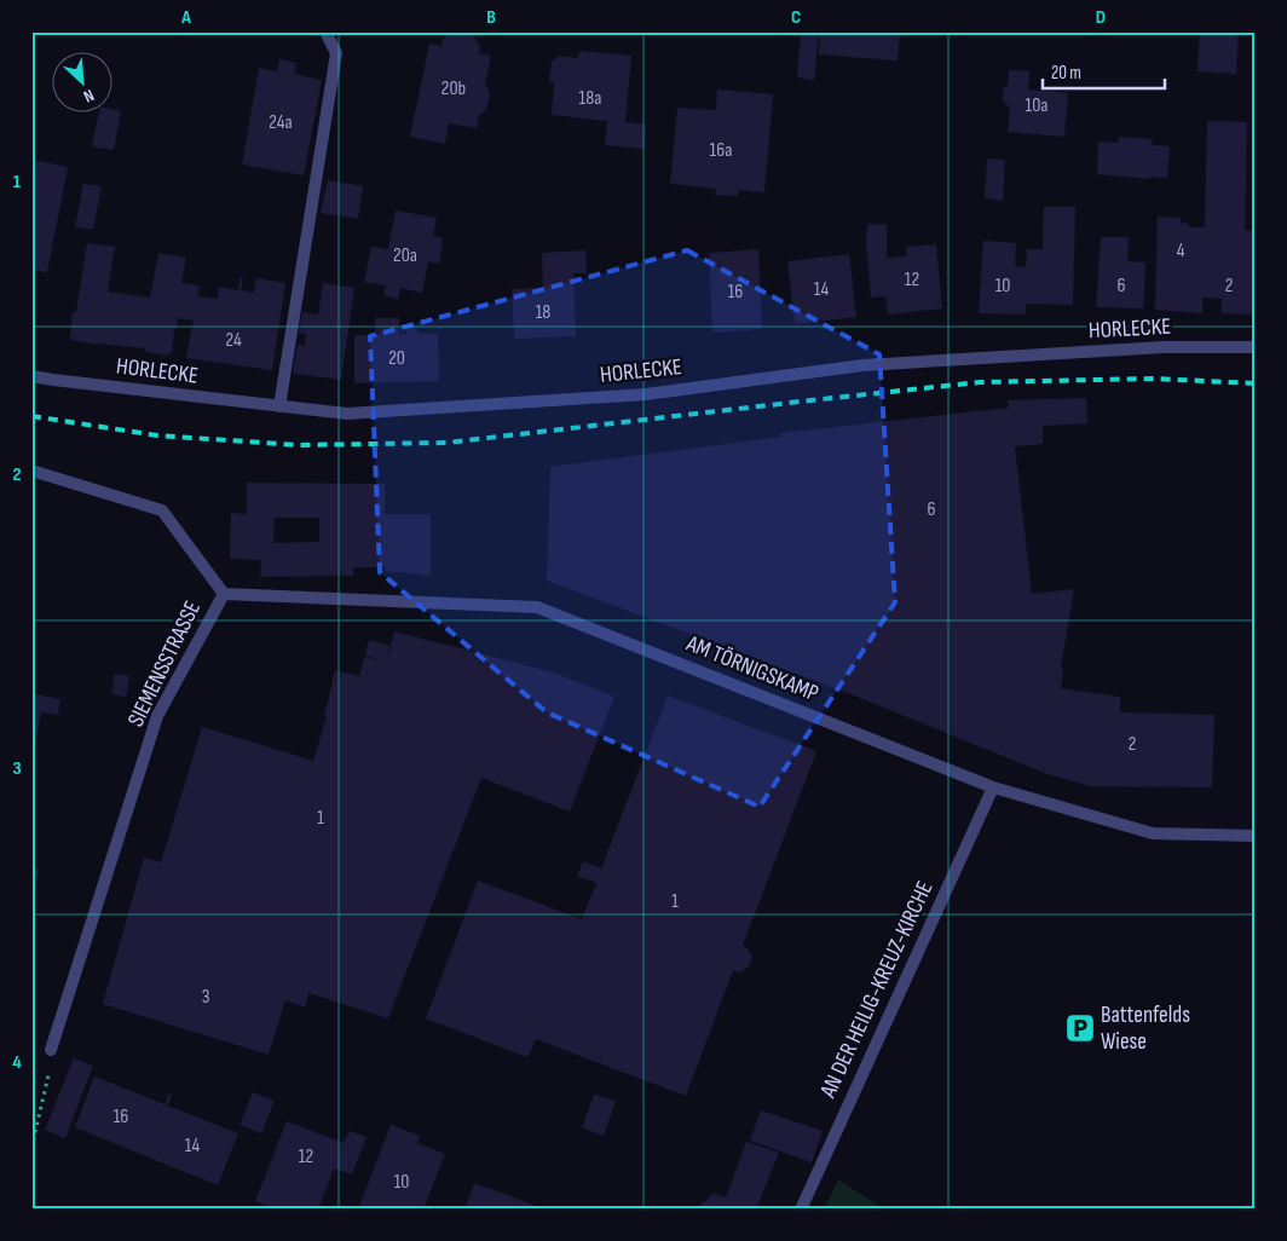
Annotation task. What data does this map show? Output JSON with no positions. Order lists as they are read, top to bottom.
{
  "streets": {
    "street": [
      "HORLECKE",
      "SIEMENSSTRASSE",
      "AM TÖRNIGSKAMP",
      "AN DER HEILIG-KREUZ-KIRCHE"
    ]
  },
  "crossings": [
    ["SIEMENSSTRASSE", "AM TÖRNIGSKAMP"],
    ["AM TÖRNIGSKAMP", "AN DER HEILIG-KREUZ-KIRCHE"]
  ],
  "places": {
    "parking": ["Battenfelds Wiese"]
  },
  "house_numbers": [
    "20b",
    "18a",
    "10a",
    "24a",
    "16a",
    "4",
    "20a",
    "12",
    "10",
    "6",
    "2",
    "14",
    "16",
    "18",
    "24",
    "20",
    "6",
    "2",
    "1",
    "1",
    "3",
    "16",
    "14",
    "12",
    "10"
  ],
  "scale_bar": "20 m",
  "north": "bottom right",
  "grid": {
    "columns": [
      "A",
      "B",
      "C",
      "D"
    ],
    "rows": [
      "1",
      "2",
      "3",
      "4"
    ]
  }
}
